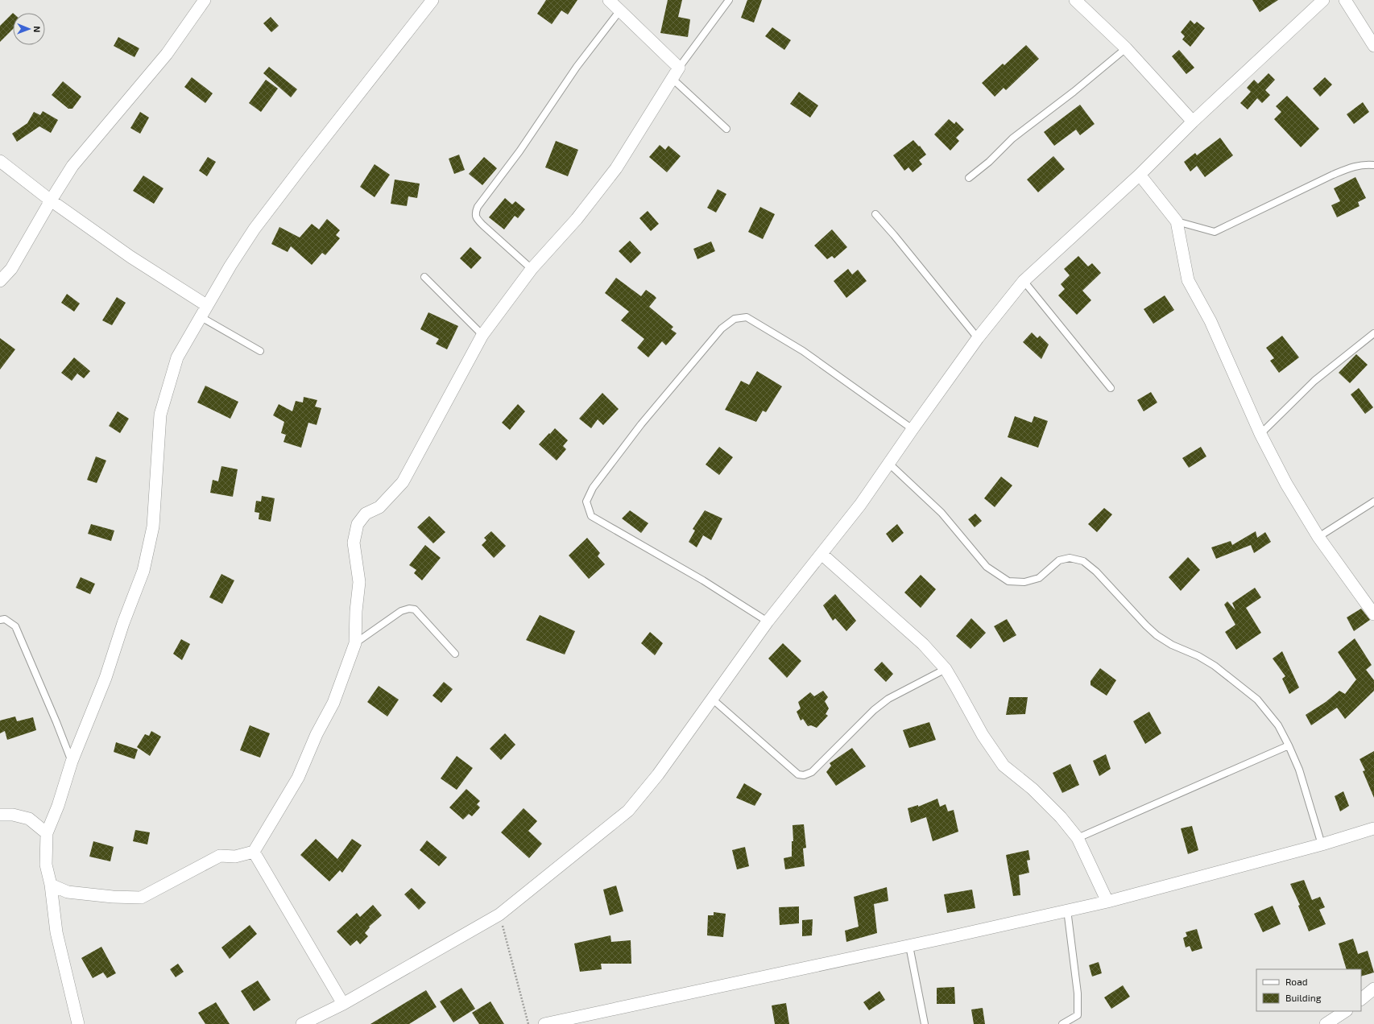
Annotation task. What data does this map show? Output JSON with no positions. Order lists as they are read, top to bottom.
{
  "legend": ["Road", "Building"],
  "north": "right"
}
